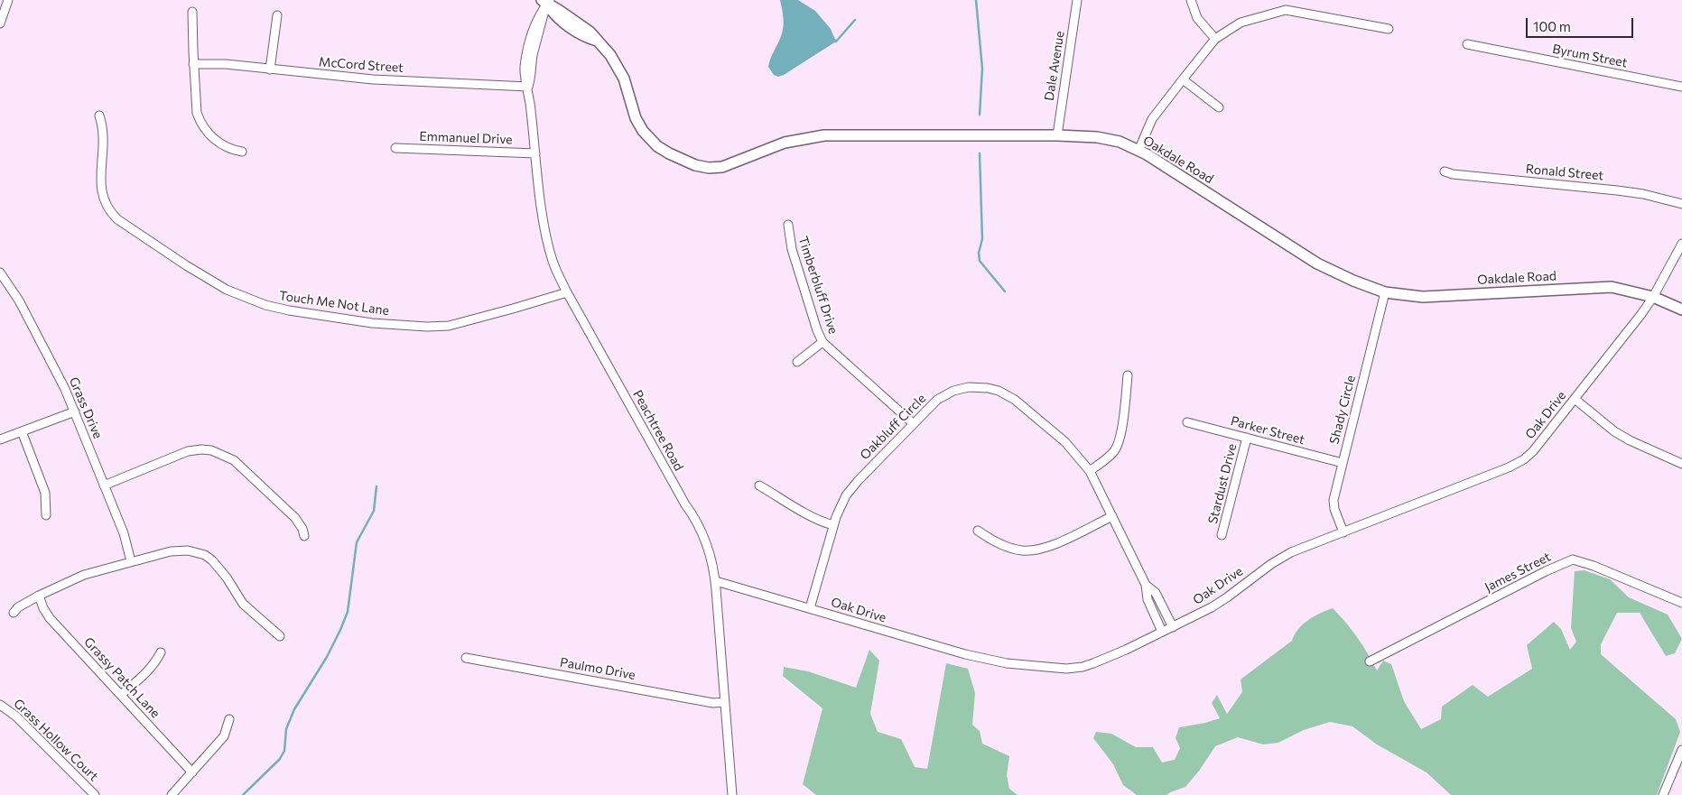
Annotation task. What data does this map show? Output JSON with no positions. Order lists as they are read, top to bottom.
{
  "streets": {
    "main road": ["Oakdale Road"],
    "street": [
      "Byrum Street",
      "McCord Street",
      "Dale Avenue",
      "Emmanuel Drive",
      "Ronald Street",
      "Timberbluff Drive",
      "Touch Me Not Lane",
      "Grass Drive",
      "Shady Circle",
      "Oak Drive",
      "Oakbluff Circle",
      "Peachtree Road",
      "Parker Street",
      "Stardust Drive",
      "James Street",
      "Paulmo Drive",
      "Grassy Patch Lane",
      "Grass Hollow Court"
    ]
  },
  "crossings": [
    ["McCord Street", "Peachtree Road"],
    ["Dale Avenue", "Oakdale Road"],
    ["Emmanuel Drive", "Peachtree Road"],
    ["Oakdale Road", "Shady Circle"],
    ["Oakdale Road", "Oak Drive"],
    ["Oakdale Road", "Peachtree Road"],
    ["Timberbluff Drive", "Oakbluff Circle"],
    ["Touch Me Not Lane", "Peachtree Road"],
    ["Shady Circle", "Oak Drive"],
    ["Shady Circle", "Parker Street"],
    ["Oak Drive", "Oakbluff Circle"],
    ["Oak Drive", "Peachtree Road"],
    ["Peachtree Road", "Paulmo Drive"],
    ["Parker Street", "Stardust Drive"]
  ],
  "scale_bar": "100 m"
}
